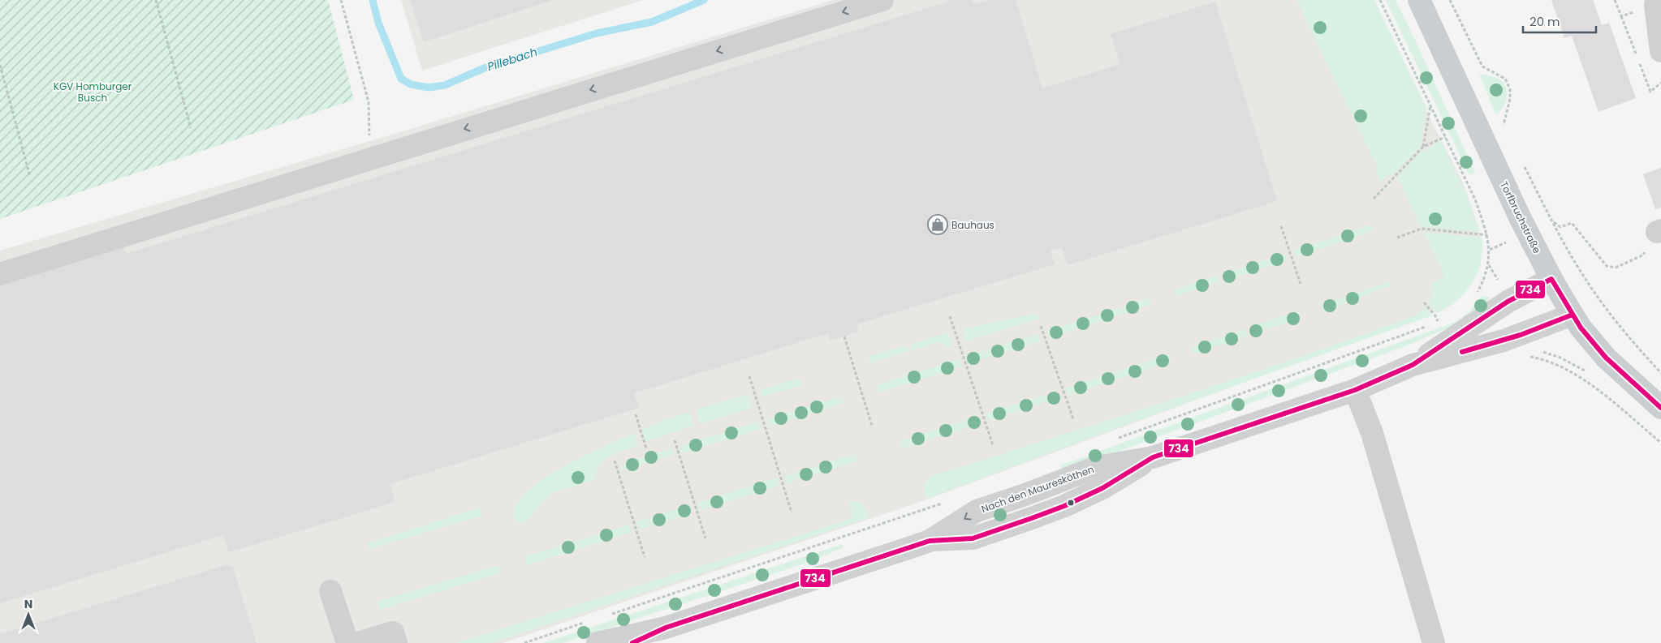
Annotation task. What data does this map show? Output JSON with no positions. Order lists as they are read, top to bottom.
{
  "streets": {
    "main road": ["Torfbruchstraße"],
    "street": ["Nach den Mauresköthen"]
  },
  "crossings": [
    ["Torfbruchstraße", "Nach den Mauresköthen"]
  ],
  "water": ["Pillebach"],
  "parks": ["KGV Homburger Busch"],
  "places": {
    "shop": ["Bauhaus"]
  },
  "lines": ["transit line 734"],
  "scale_bar": "20 m",
  "north": "top"
}
